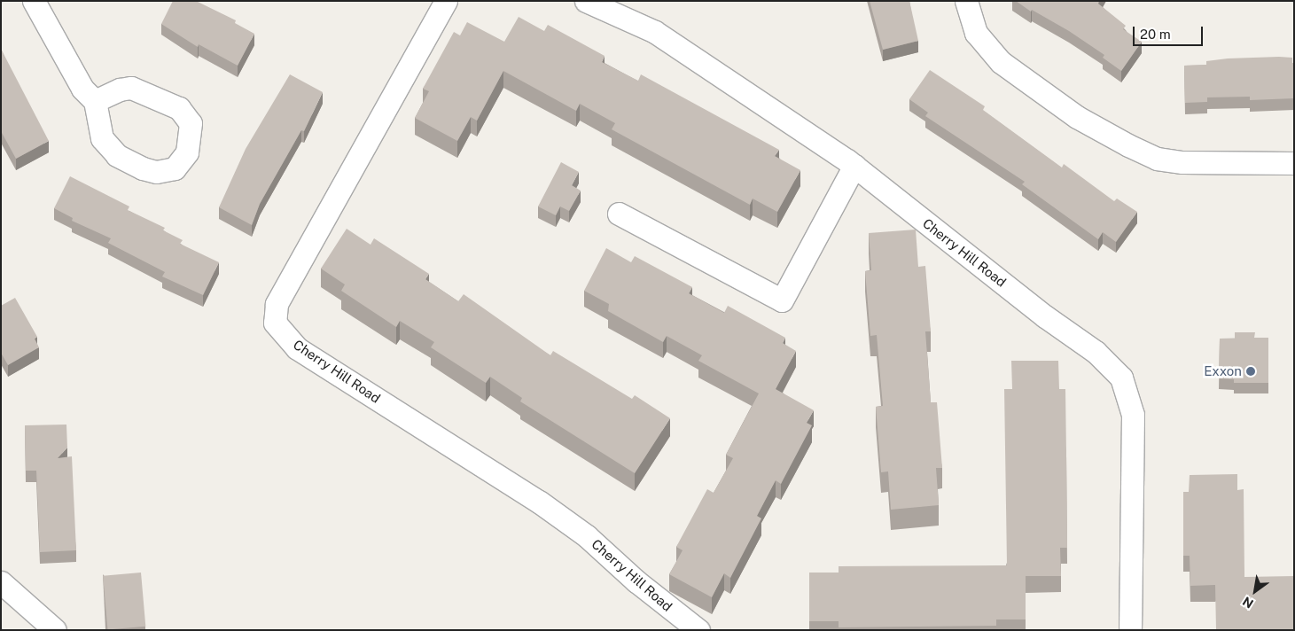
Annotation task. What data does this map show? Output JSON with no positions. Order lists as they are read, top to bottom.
{
  "streets": {
    "street": ["Cherry Hill Road"]
  },
  "places": ["Exxon"],
  "scale_bar": "20 m",
  "north": "bottom left"
}
